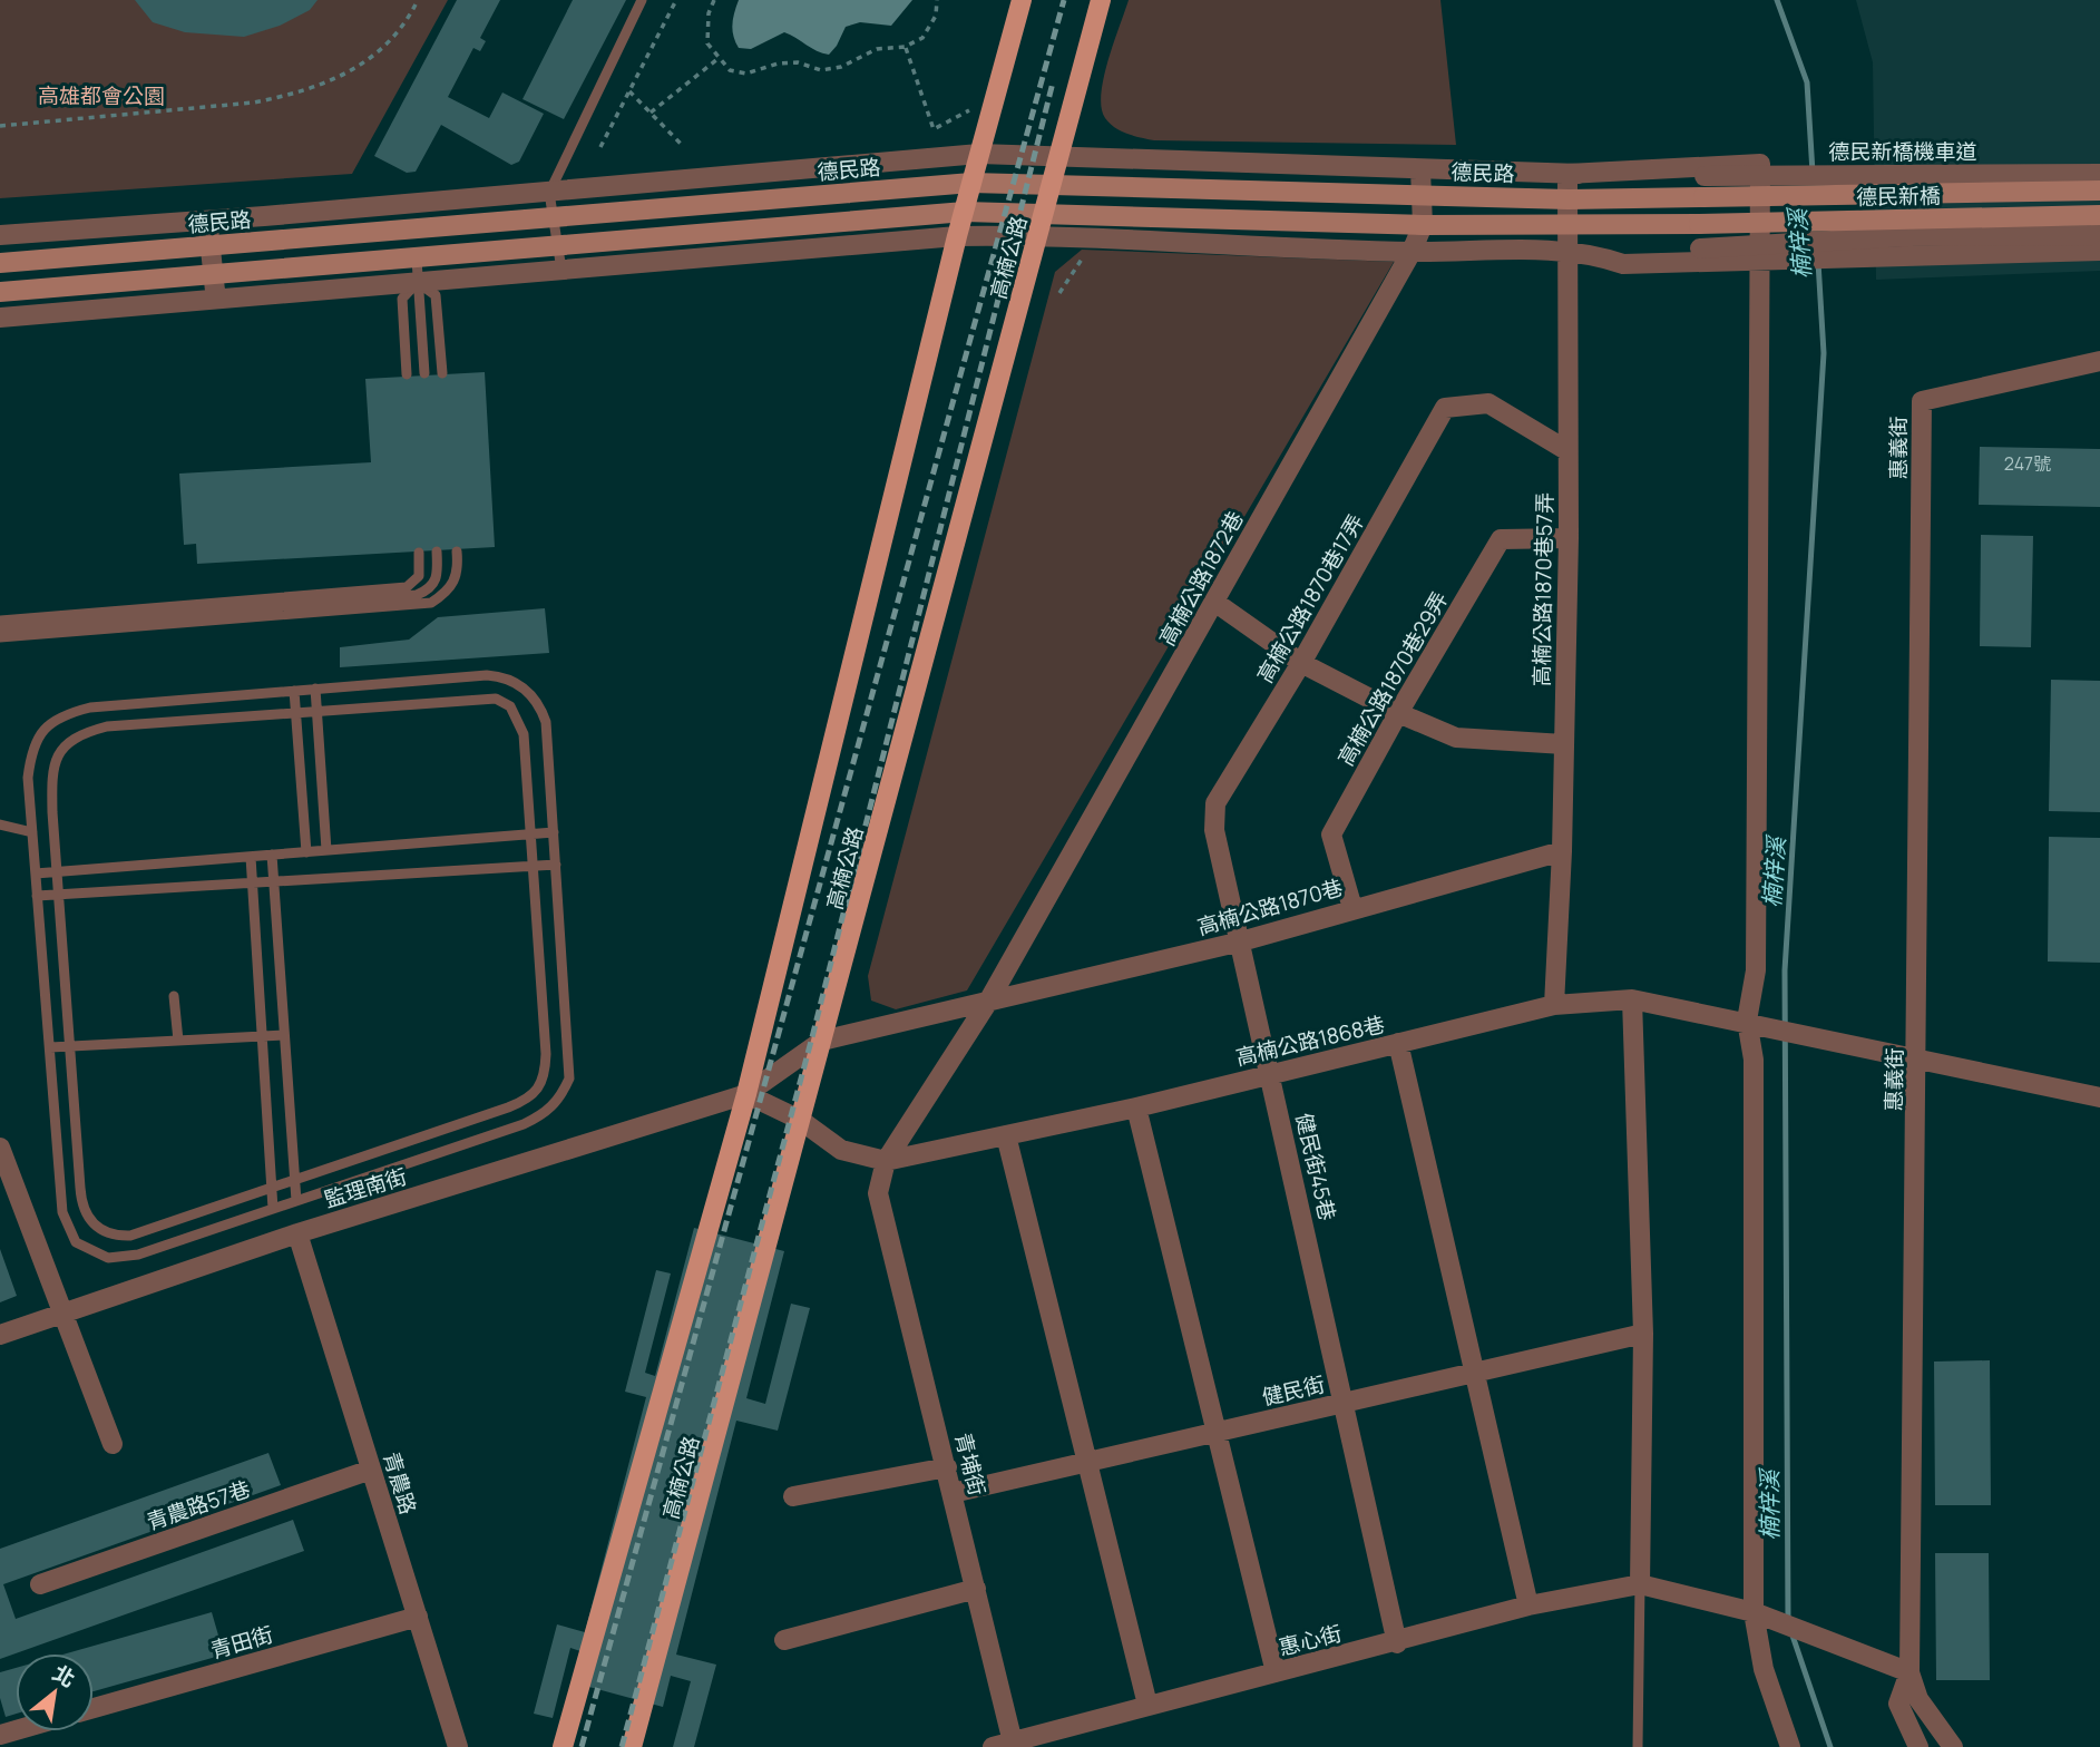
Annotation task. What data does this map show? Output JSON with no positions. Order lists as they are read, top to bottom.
{
  "streets": {
    "main road": ["高楠公路"],
    "street": [
      "德民新橋機車道",
      "德民路",
      "德民新橋",
      "惠義街",
      "高楠公路1872巷",
      "高楠公路1870巷57弄",
      "高楠公路1870巷17弄",
      "高楠公路1870巷29弄",
      "高楠公路1870巷",
      "高楠公路1868巷",
      "健民街45巷",
      "監理南街",
      "健民街",
      "青埔街",
      "青農路",
      "青農路57巷",
      "惠心街",
      "青田街"
    ]
  },
  "crossings": [
    ["德民新橋機車道", "德民路"],
    ["德民新橋機車道", "高楠公路1870巷57弄"],
    ["德民路", "德民新橋"],
    ["德民路", "高楠公路"],
    ["德民路", "高楠公路1872巷"],
    ["德民路", "高楠公路1870巷57弄"],
    ["德民新橋", "高楠公路1870巷57弄"],
    ["高楠公路", "高楠公路1870巷"],
    ["高楠公路", "監理南街"],
    ["惠義街", "高楠公路1868巷"],
    ["高楠公路1872巷", "高楠公路1870巷"],
    ["高楠公路1872巷", "高楠公路1868巷"],
    ["高楠公路1872巷", "青埔街"],
    ["高楠公路1870巷57弄", "高楠公路1870巷17弄"],
    ["高楠公路1870巷57弄", "高楠公路1870巷29弄"],
    ["高楠公路1870巷57弄", "高楠公路1870巷"],
    ["高楠公路1870巷57弄", "高楠公路1868巷"],
    ["高楠公路1870巷17弄", "高楠公路1870巷"],
    ["高楠公路1870巷17弄", "健民街45巷"],
    ["高楠公路1870巷29弄", "高楠公路1870巷"],
    ["高楠公路1870巷", "健民街45巷"],
    ["高楠公路1870巷", "監理南街"],
    ["高楠公路1868巷", "健民街45巷"],
    ["健民街45巷", "健民街"],
    ["健民街45巷", "惠心街"],
    ["監理南街", "青農路"],
    ["健民街", "青埔街"],
    ["青埔街", "惠心街"],
    ["青農路", "青農路57巷"],
    ["青農路", "青田街"]
  ],
  "water": ["楠梓溪"],
  "parks": ["高雄都會公園"],
  "house_numbers": ["247號"],
  "north": "top right"
}
